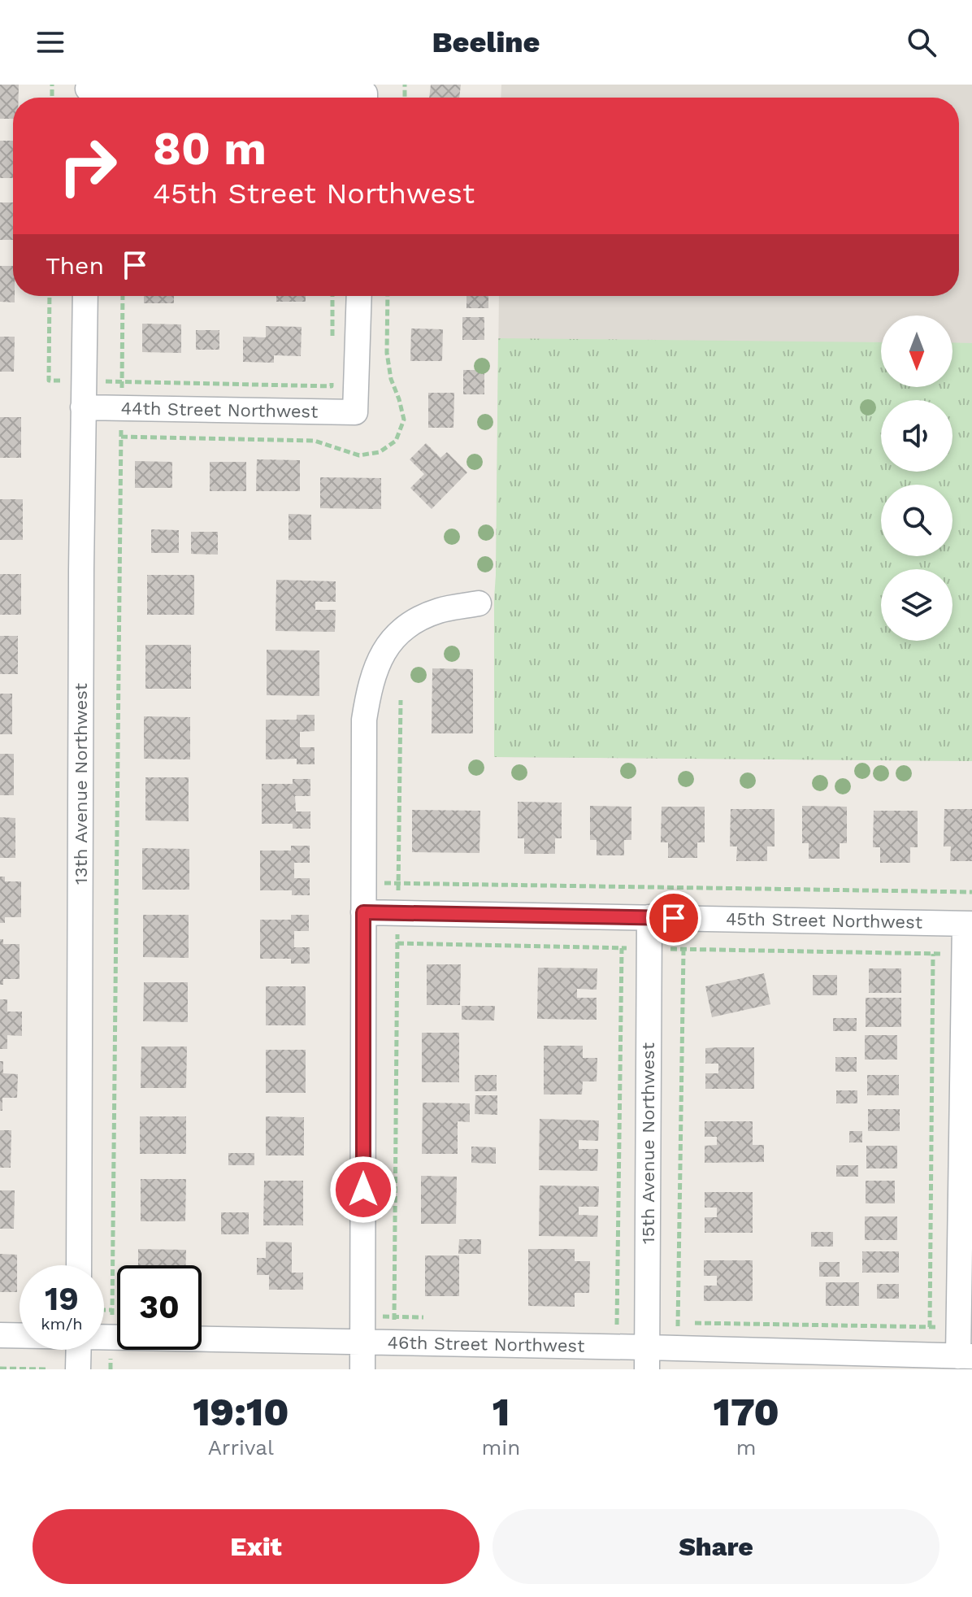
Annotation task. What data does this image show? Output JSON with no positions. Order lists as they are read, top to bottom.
{
  "streets": {
    "street": [
      "44th Street Northwest",
      "13th Avenue Northwest",
      "45th Street Northwest",
      "15th Avenue Northwest",
      "46th Street Northwest"
    ]
  },
  "crossings": [
    ["44th Street Northwest", "13th Avenue Northwest"],
    ["45th Street Northwest", "15th Avenue Northwest"],
    ["15th Avenue Northwest", "46th Street Northwest"]
  ],
  "north": "bottom",
  "page": {
    "header": "Beeline",
    "turn": ["80 m", "45th Street Northwest"],
    "then": "Then",
    "speed": "19 km/h",
    "limit": "30",
    "eta": [
      "19:10",
      "Arrival",
      "1",
      "min",
      "170",
      "m"
    ],
    "buttons": ["Exit", "Share"]
  }
}
